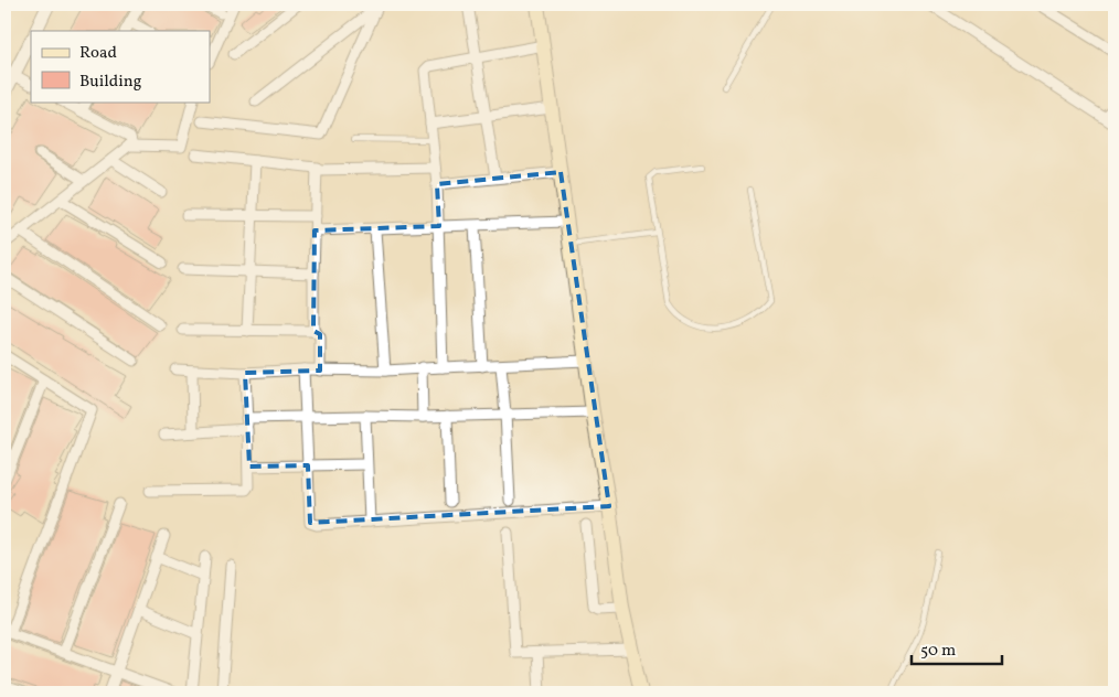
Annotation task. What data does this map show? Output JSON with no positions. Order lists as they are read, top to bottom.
{
  "legend": ["Road", "Building"],
  "scale_bar": "50 m"
}
